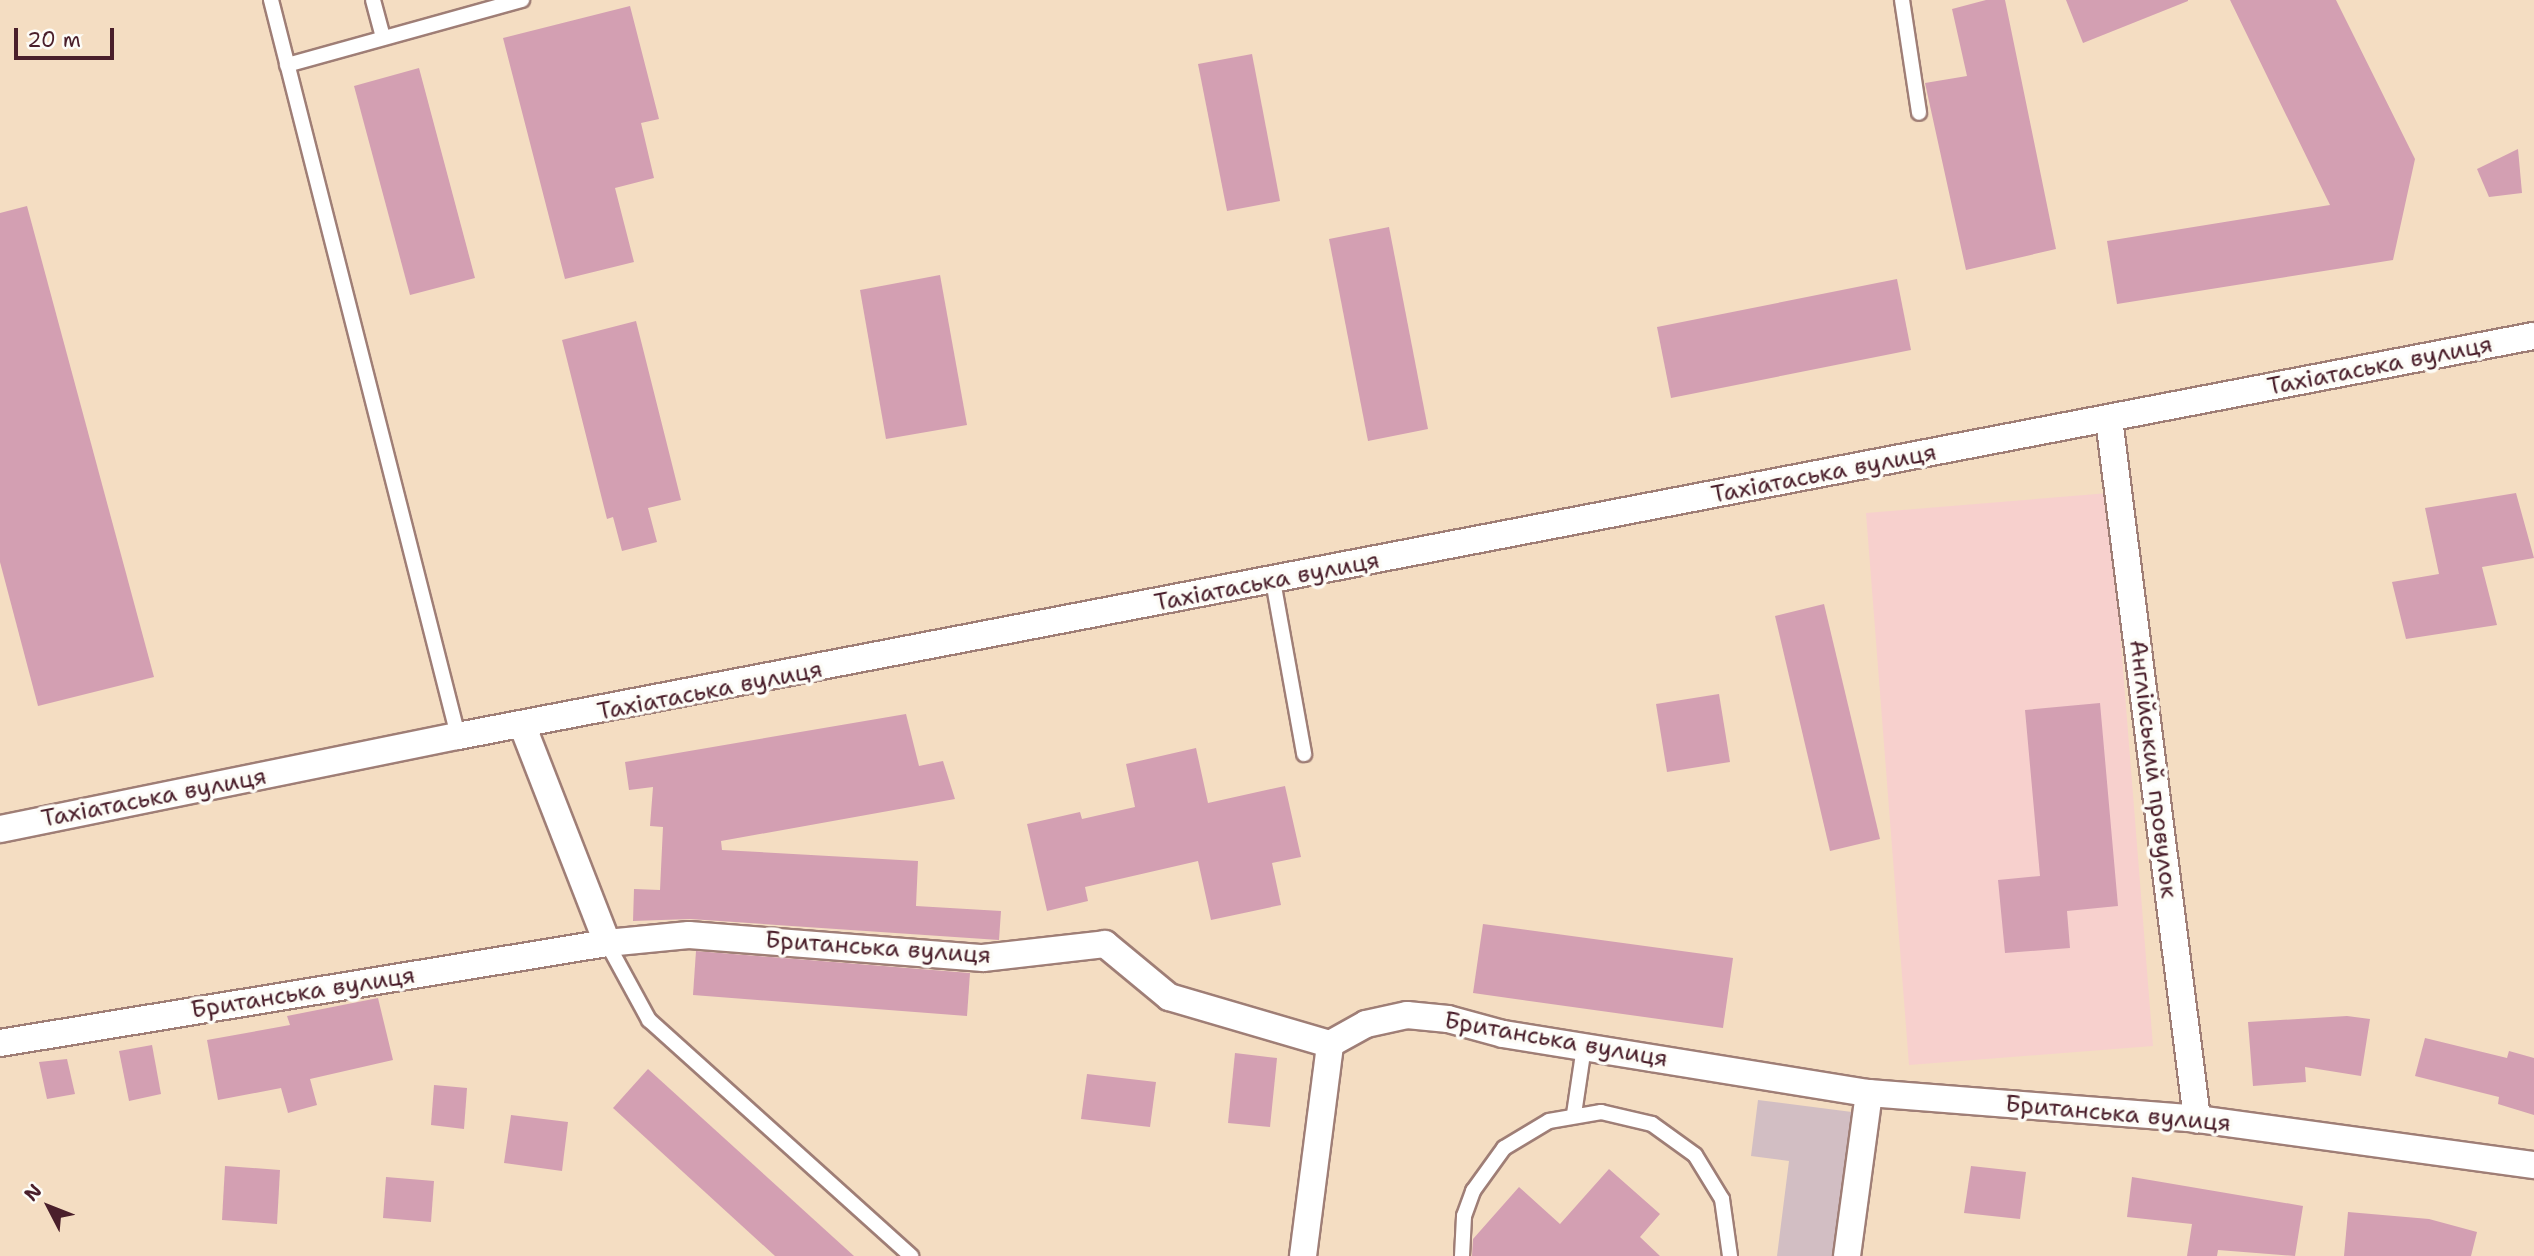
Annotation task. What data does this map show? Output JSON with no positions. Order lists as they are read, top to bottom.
{
  "streets": {
    "street": ["Тахіатаська вулиця", "Англійський провулок", "Британська вулиця"]
  },
  "crossings": [
    ["Тахіатаська вулиця", "Англійський провулок"],
    ["Англійський провулок", "Британська вулиця"]
  ],
  "scale_bar": "20 m",
  "north": "top left"
}
